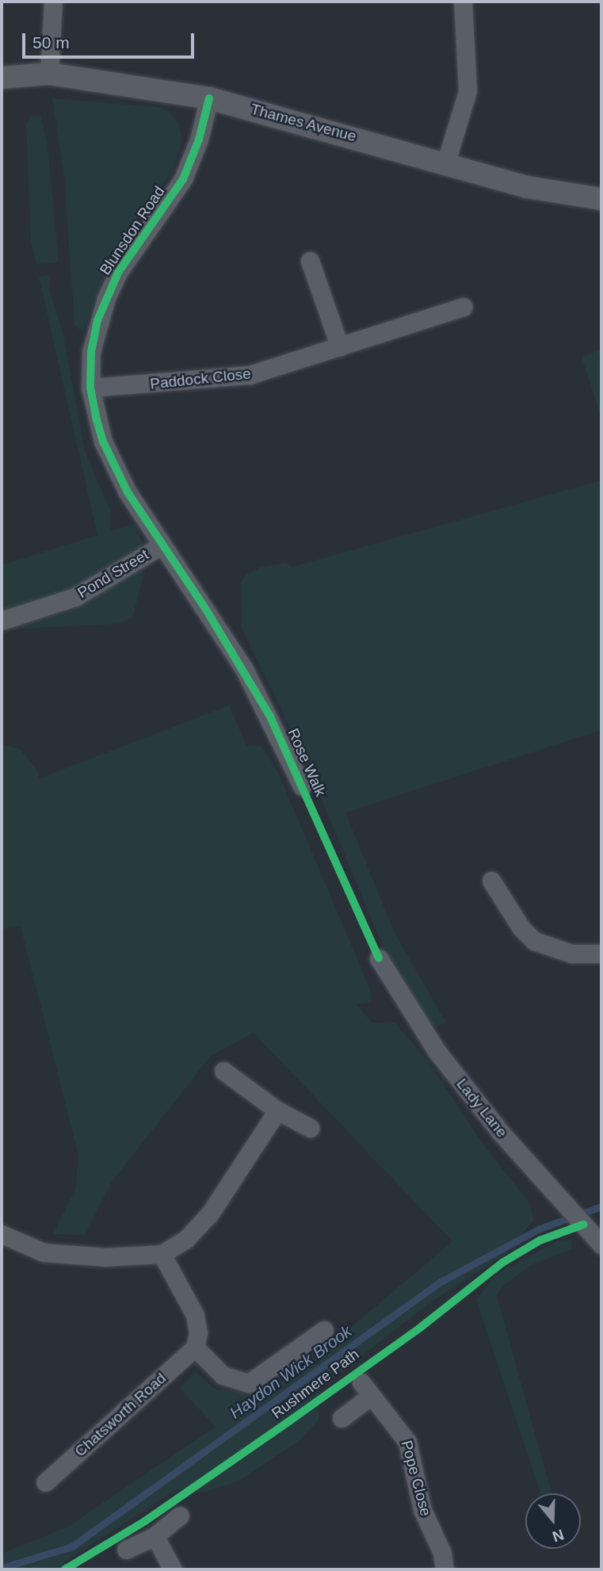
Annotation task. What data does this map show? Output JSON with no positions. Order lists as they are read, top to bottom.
{
  "streets": {
    "street": [
      "Thames Avenue",
      "Blunsdon Road",
      "Paddock Close",
      "Pond Street",
      "Rose Walk",
      "Lady Lane",
      "Chatsworth Road",
      "Pope Close"
    ],
    "cycle path": ["Rushmere Path"]
  },
  "crossings": [
    ["Thames Avenue", "Blunsdon Road"],
    ["Blunsdon Road", "Paddock Close"],
    ["Blunsdon Road", "Pond Street"],
    ["Blunsdon Road", "Rose Walk"]
  ],
  "water": ["Haydon Wick Brook"],
  "scale_bar": "50 m",
  "north": "bottom"
}
